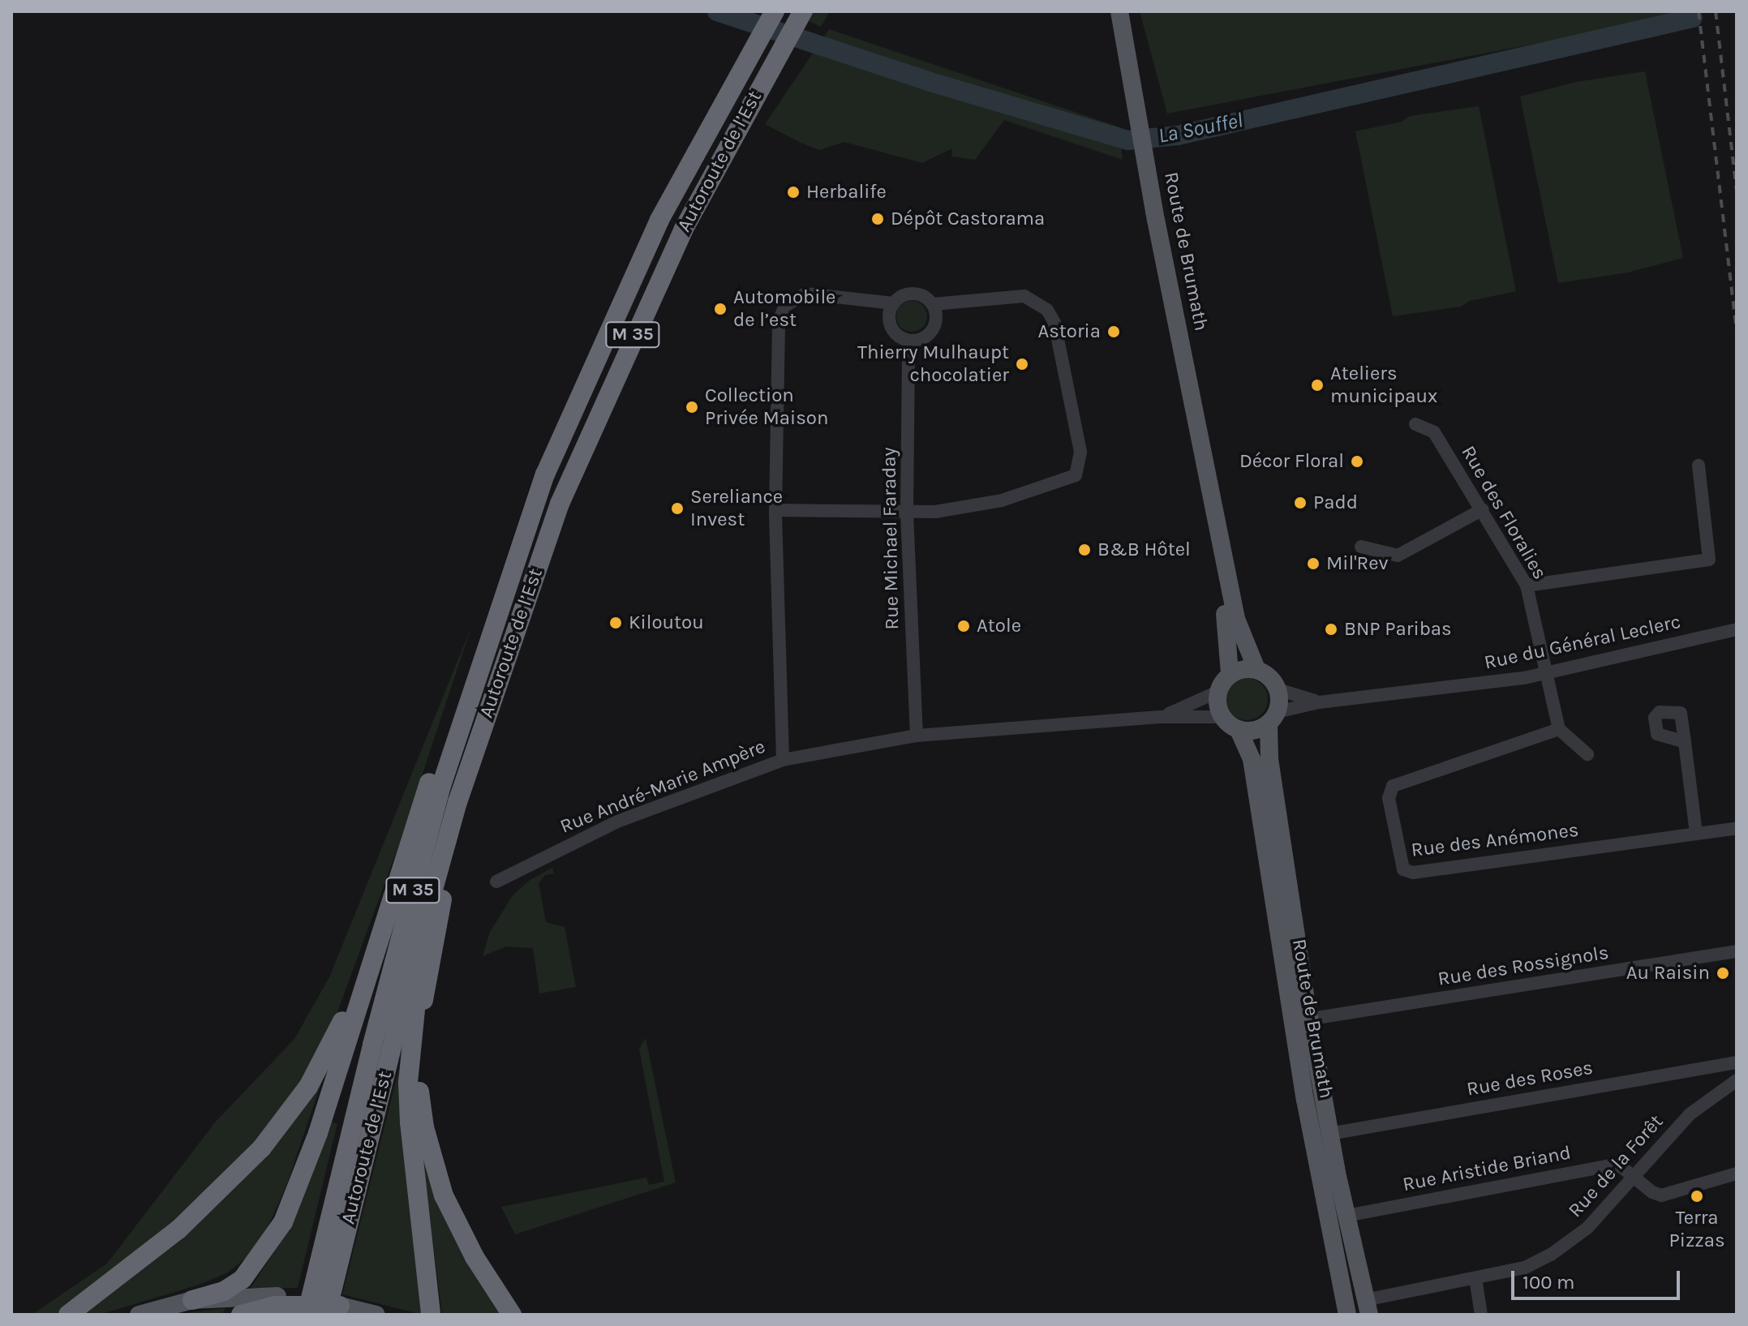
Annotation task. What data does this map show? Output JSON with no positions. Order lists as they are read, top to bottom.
{
  "streets": {
    "highway": ["Autoroute de l’Est", "M 35"],
    "main road": ["Route de Brumath"],
    "street": [
      "Rue des Floralies",
      "Rue Michael Faraday",
      "Rue du Général Leclerc",
      "Rue André-Marie Ampère",
      "Rue des Anémones",
      "Rue des Rossignols",
      "Rue des Roses",
      "Rue de la Forêt",
      "Rue Aristide Briand"
    ]
  },
  "crossings": [
    ["Route de Brumath", "Rue du Général Leclerc"],
    ["Route de Brumath", "Rue André-Marie Ampère"],
    ["Route de Brumath", "Rue des Rossignols"],
    ["Route de Brumath", "Rue des Roses"],
    ["Route de Brumath", "Rue de la Forêt"],
    ["Route de Brumath", "Rue Aristide Briand"],
    ["Rue des Floralies", "Rue du Général Leclerc"],
    ["Rue Michael Faraday", "Rue André-Marie Ampère"],
    ["Rue du Général Leclerc", "Rue André-Marie Ampère"],
    ["Rue de la Forêt", "Rue Aristide Briand"]
  ],
  "water": ["La Souffel"],
  "places": [
    "Herbalife",
    "Dépôt Castorama",
    "Automobile de l’est",
    "Astoria",
    "Thierry Mulhaupt chocolatier",
    "Ateliers municipaux",
    "Collection Privée Maison",
    "Décor Floral",
    "Padd",
    "Sereliance Invest",
    "B&B Hôtel",
    "Mil'Rev",
    "Kiloutou",
    "Atole",
    "BNP Paribas",
    "Au Raisin",
    "Terra Pizzas"
  ],
  "scale_bar": "100 m"
}
